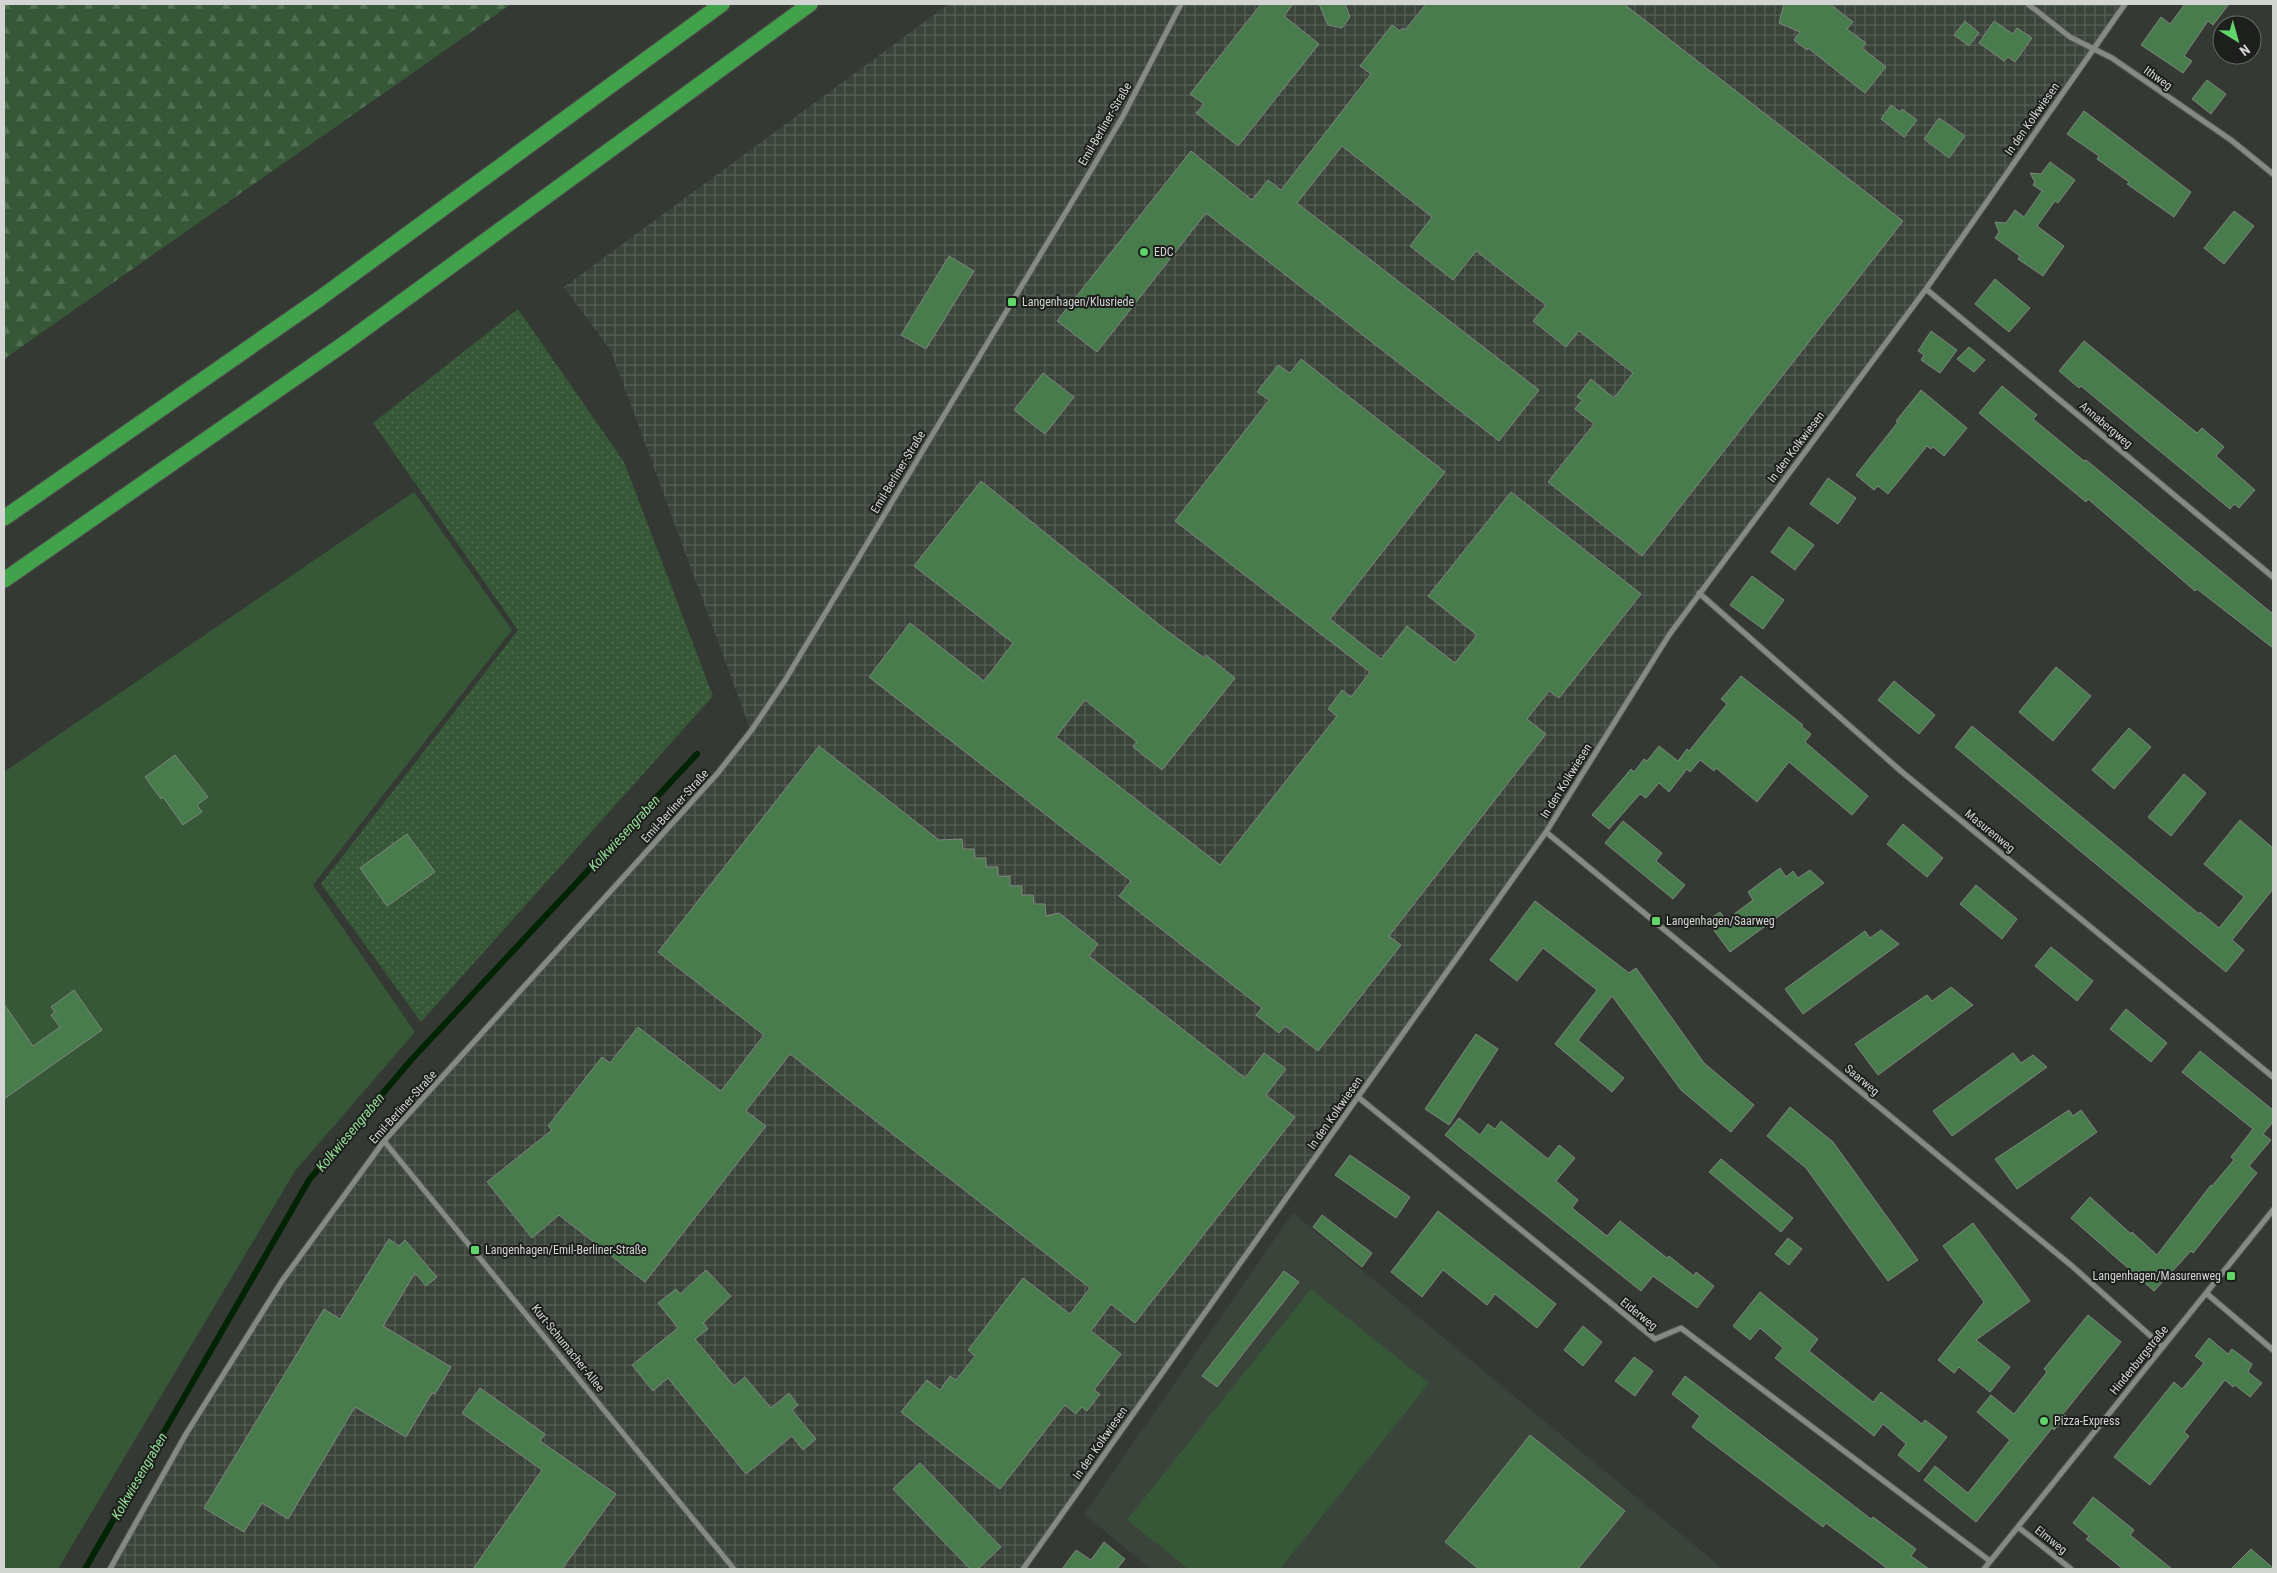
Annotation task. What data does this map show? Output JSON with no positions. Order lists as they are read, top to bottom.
{
  "streets": {
    "street": [
      "Ithweg",
      "In den Kolkwiesen",
      "Emil-Berliner-Straße",
      "Annabergweg",
      "Masurenweg",
      "Saarweg",
      "Eiderweg",
      "Kurt-Schumacher-Allee",
      "Hindenburgstraße",
      "Elmweg"
    ]
  },
  "crossings": [
    ["Ithweg", "In den Kolkwiesen"],
    ["In den Kolkwiesen", "Annabergweg"],
    ["In den Kolkwiesen", "Masurenweg"],
    ["In den Kolkwiesen", "Saarweg"],
    ["In den Kolkwiesen", "Eiderweg"],
    ["Emil-Berliner-Straße", "Kurt-Schumacher-Allee"],
    ["Saarweg", "Hindenburgstraße"],
    ["Eiderweg", "Hindenburgstraße"],
    ["Hindenburgstraße", "Elmweg"]
  ],
  "water": ["Kolkwiesengraben"],
  "places": {
    "other": ["EDC", "Pizza-Express"],
    "transit": [
      "Langenhagen/Klusriede",
      "Langenhagen/Saarweg",
      "Langenhagen/Emil-Berliner-Straße",
      "Langenhagen/Masurenweg"
    ]
  },
  "north": "bottom right"
}
